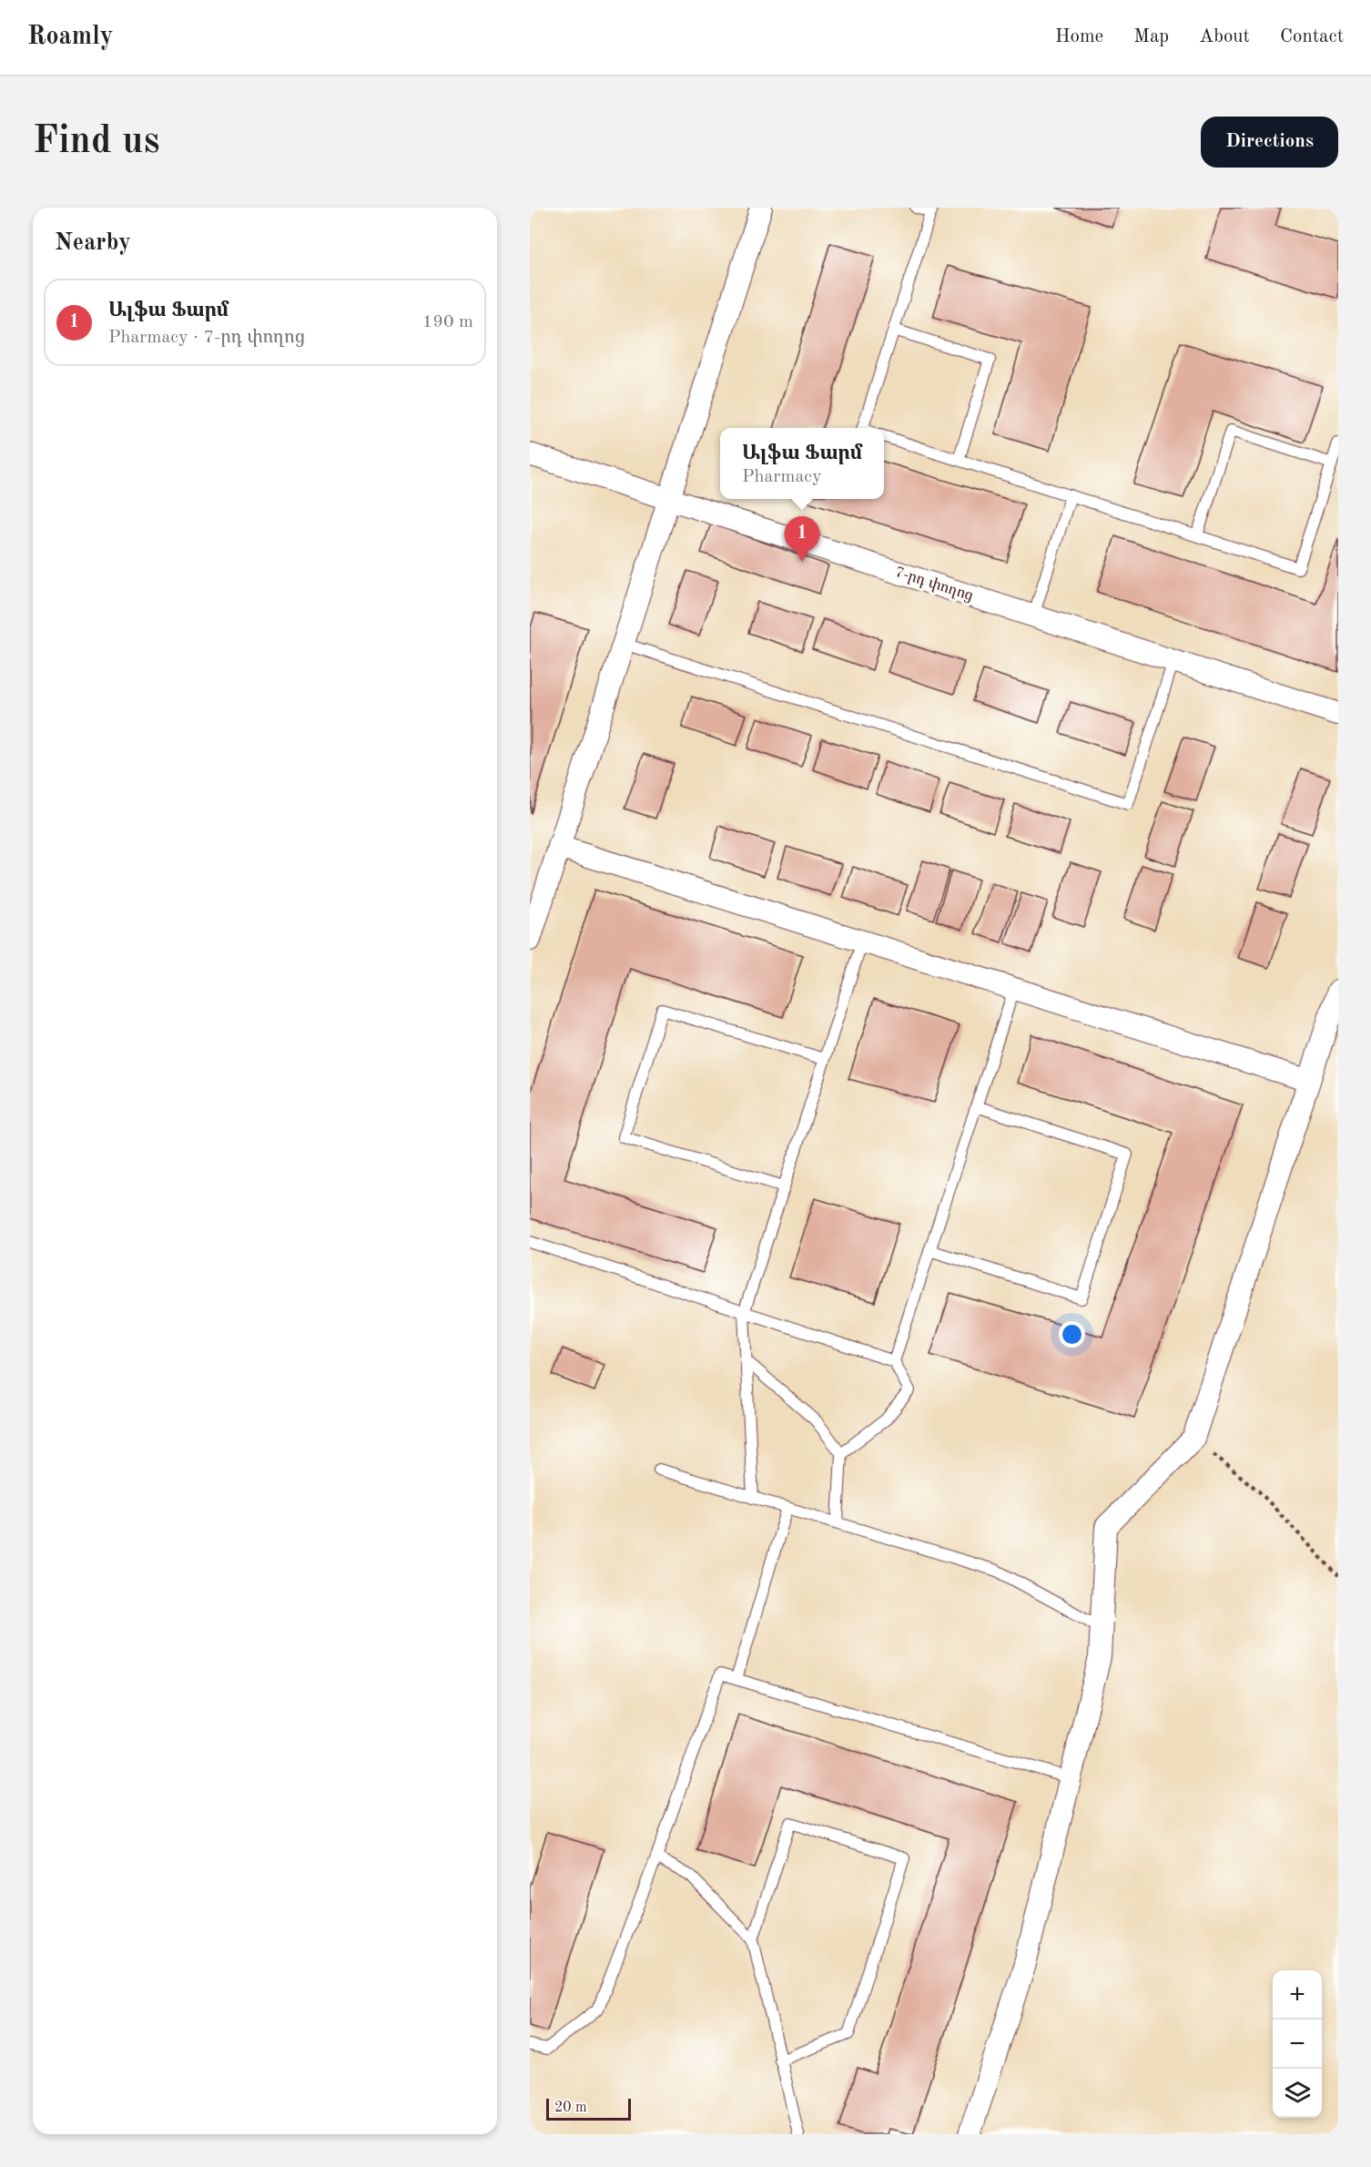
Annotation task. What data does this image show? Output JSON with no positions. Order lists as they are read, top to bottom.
{
  "streets": {
    "street": ["7-րդ փողոց"]
  },
  "scale_bar": "20 m",
  "page": {
    "header": "Roamly",
    "nav": [
      "Home",
      "Map",
      "About",
      "Contact"
    ],
    "buttons": "Directions",
    "title": "Find us",
    "heading": "Nearby",
    "list": [
      {
        "mark": "1",
        "name": "Ալֆա Ֆարմ",
        "note": "Pharmacy · 7-րդ փողոց",
        "value": "190 m"
      }
    ],
    "popup": ["Ալֆա Ֆարմ", "Pharmacy"],
    "pins": "1",
    "map_buttons": ["+", "−"],
    "scale": "20 m"
  }
}
